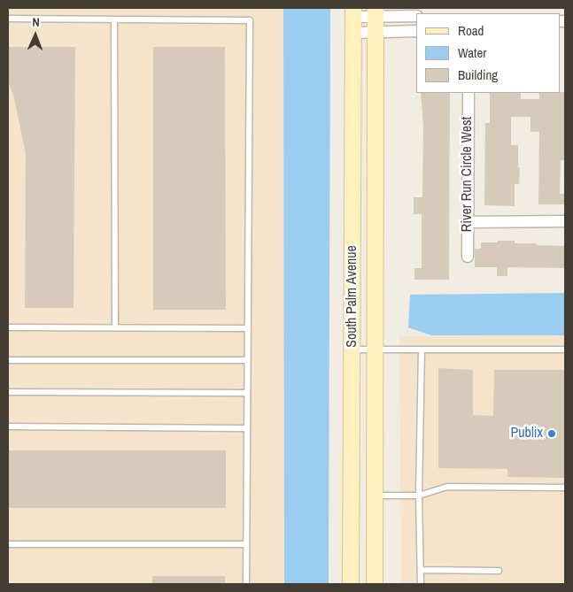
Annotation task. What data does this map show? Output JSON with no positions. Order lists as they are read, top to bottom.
{
  "streets": {
    "main road": ["South Palm Avenue"],
    "street": ["River Run Circle West"]
  },
  "places": ["Publix"],
  "legend": ["Road", "Water", "Building"],
  "north": "top"
}
